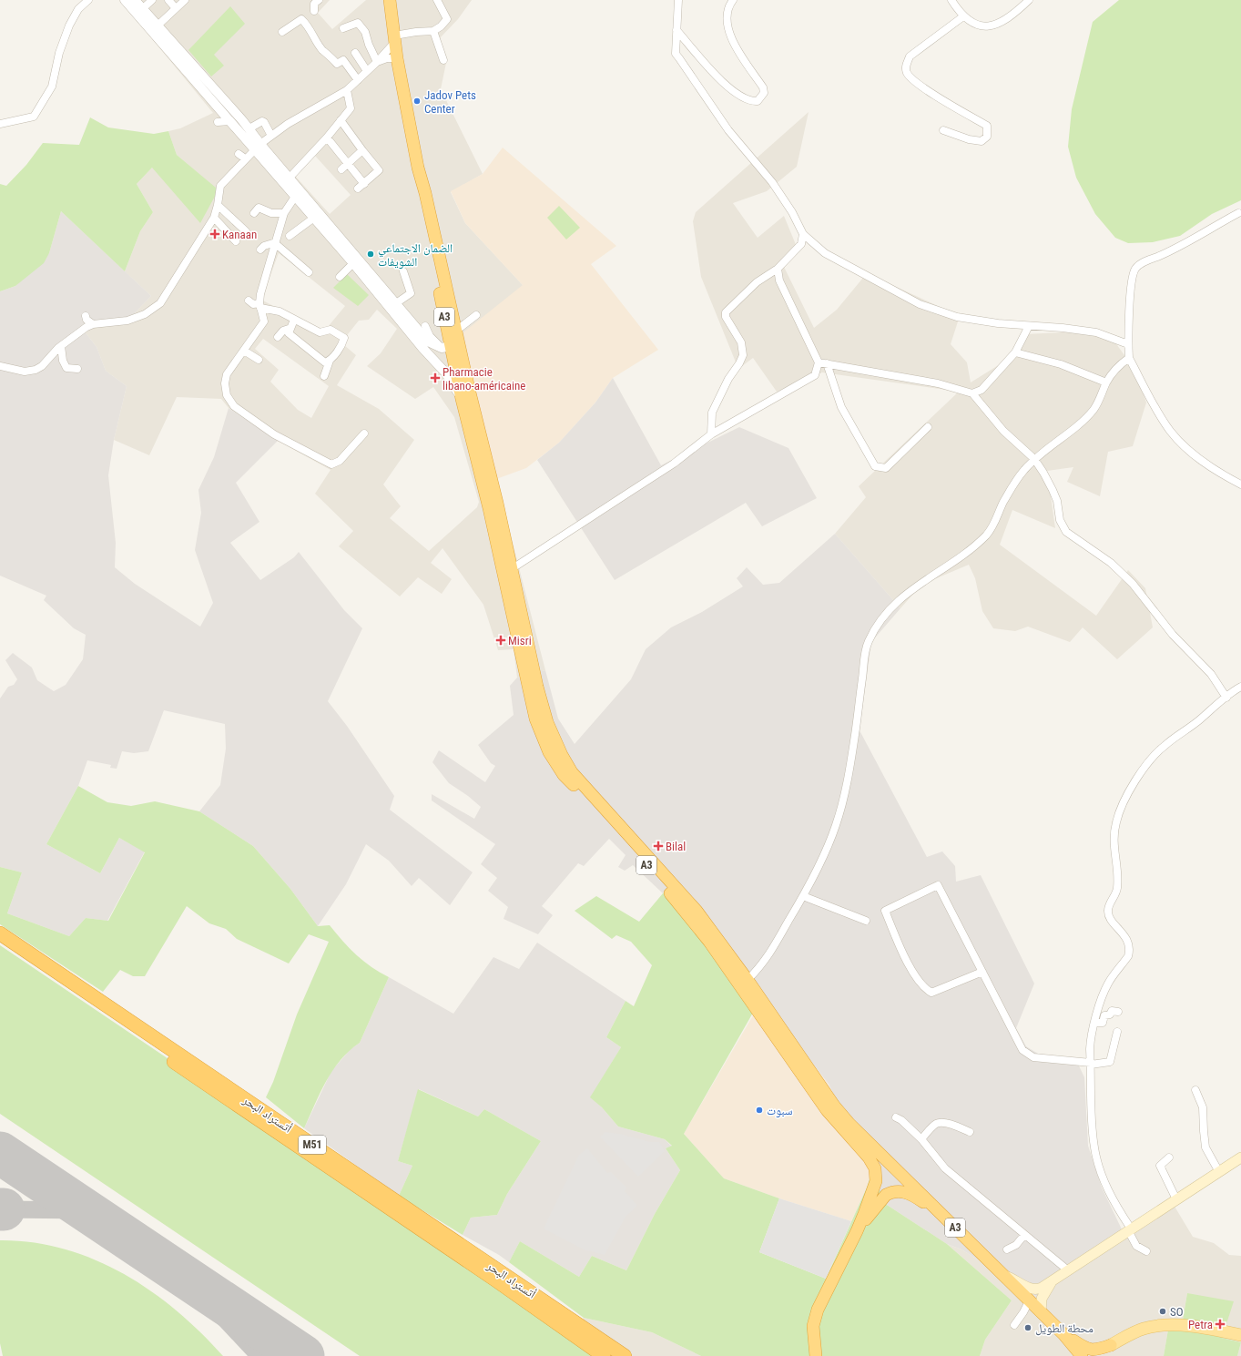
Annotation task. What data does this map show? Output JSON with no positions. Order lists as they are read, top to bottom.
{
  "streets": {
    "highway": ["A3", "أتستراد البحر", "M51"]
  },
  "places": {
    "other": [
      "Jadov Pets Center",
      "الضمان الاجتماعي الشويفات",
      "سبوت",
      "SO",
      "محطة الطويل"
    ],
    "health": [
      "Kanaan",
      "Pharmacie libano-américaine",
      "Misri",
      "Bilal",
      "Petra"
    ]
  }
}
